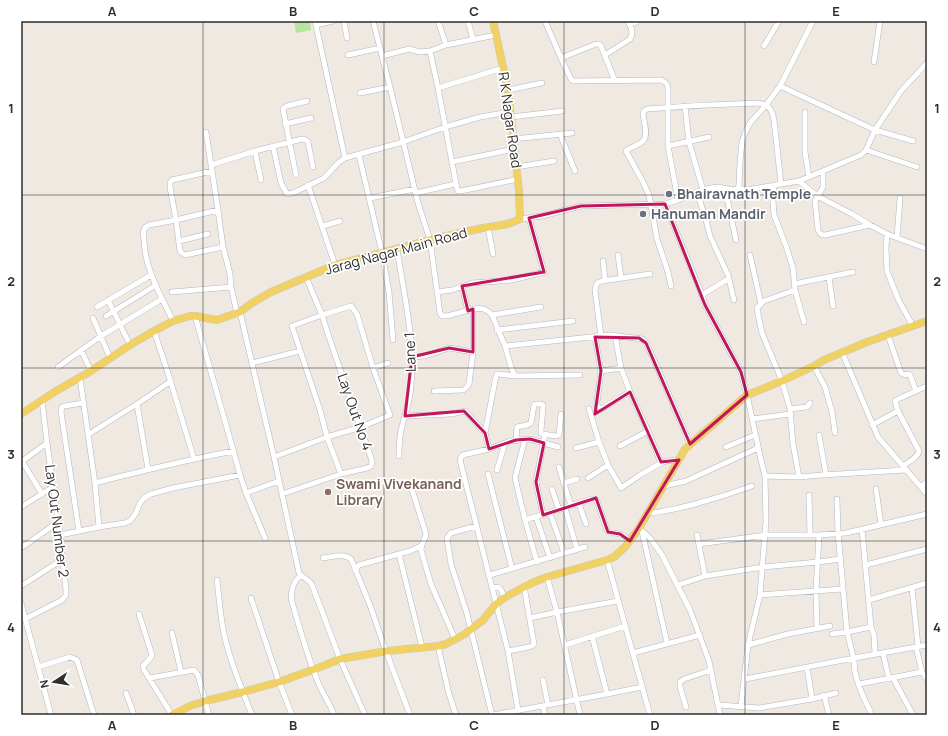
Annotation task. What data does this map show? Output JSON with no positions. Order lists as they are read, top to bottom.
{
  "streets": {
    "main road": ["R K Nagar Road", "Jarag Nagar Main Road"],
    "street": ["Lane 1", "Lay Out No 4", "Lay Out Number 2"]
  },
  "crossings": [
    ["R K Nagar Road", "Jarag Nagar Main Road"],
    ["Jarag Nagar Main Road", "Lane 1"],
    ["Jarag Nagar Main Road", "Lay Out No 4"],
    ["Jarag Nagar Main Road", "Lay Out Number 2"]
  ],
  "places": ["Bhairavnath Temple", "Hanuman Mandir", "Swami Vivekanand Library"],
  "north": "left",
  "grid": {
    "columns": [
      "A",
      "B",
      "C",
      "D",
      "E"
    ],
    "rows": [
      "1",
      "2",
      "3",
      "4"
    ]
  }
}
